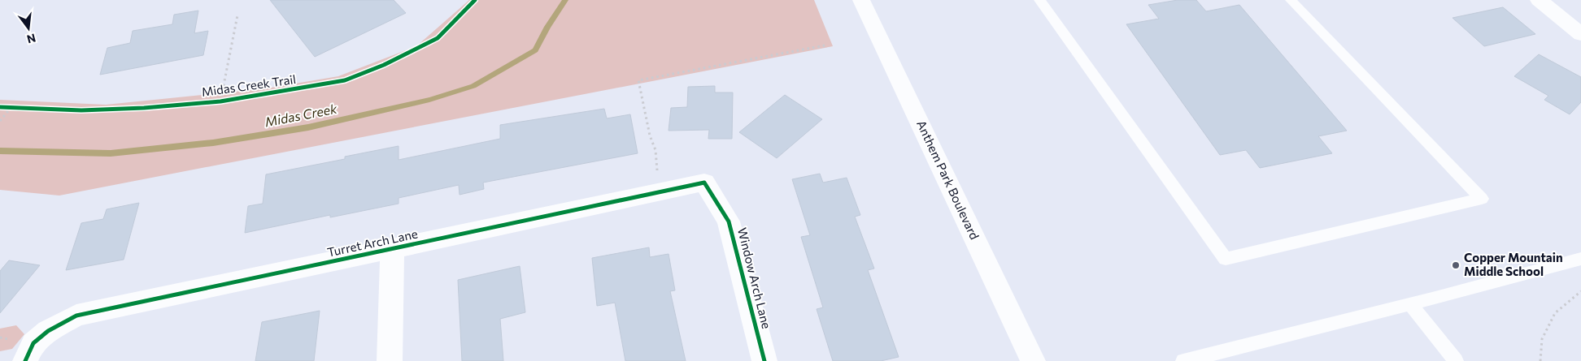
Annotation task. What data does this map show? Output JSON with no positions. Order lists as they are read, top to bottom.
{
  "streets": {
    "street": ["Anthem Park Boulevard", "Turret Arch Lane", "Window Arch Lane"],
    "cycle path": ["Midas Creek Trail"]
  },
  "crossings": [
    ["Turret Arch Lane", "Window Arch Lane"]
  ],
  "water": ["Midas Creek"],
  "places": ["Copper Mountain Middle School"],
  "north": "bottom"
}
